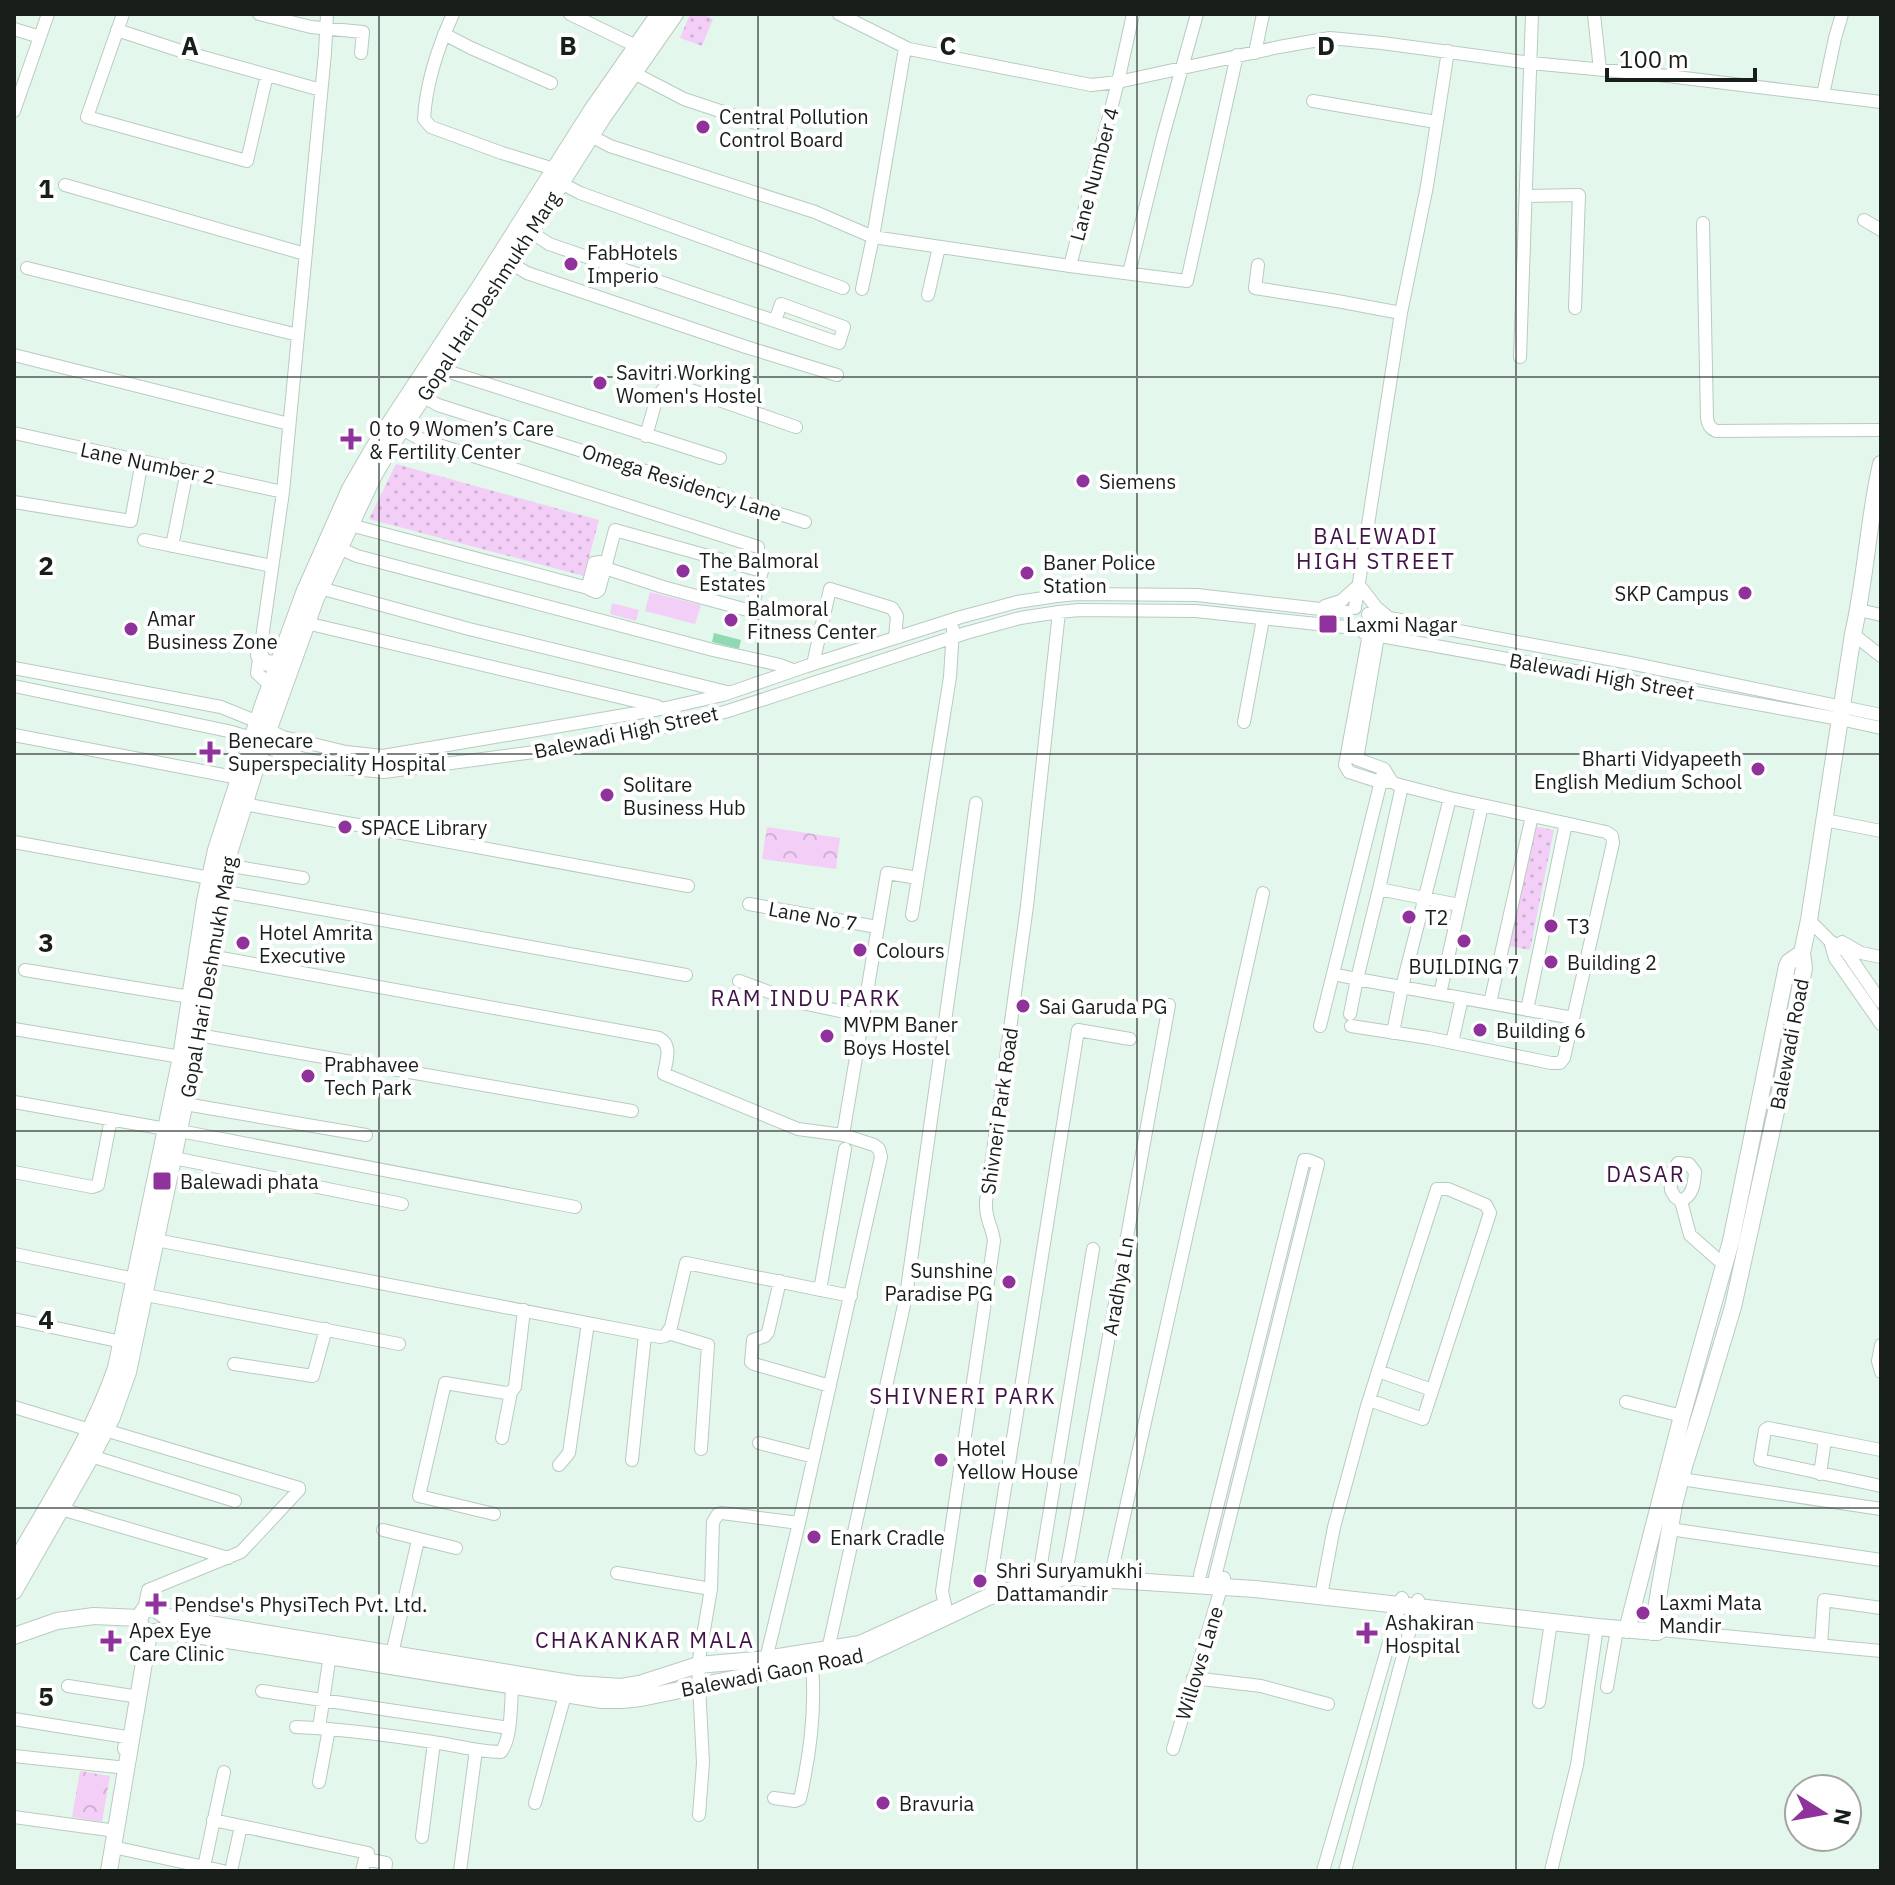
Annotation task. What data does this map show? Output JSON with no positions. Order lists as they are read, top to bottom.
{
  "streets": {
    "main road": ["Gopal Hari Deshmukh Marg", "Balewadi Road", "Balewadi Gaon Road"],
    "street": [
      "Lane Number 4",
      "Lane Number 2",
      "Omega Residency Lane",
      "Balewadi High Street",
      "Lane No 7",
      "Shivneri Park Road",
      "Aradhya Ln",
      "Willows Lane"
    ]
  },
  "crossings": [
    ["Gopal Hari Deshmukh Marg", "Omega Residency Lane"],
    ["Gopal Hari Deshmukh Marg", "Balewadi High Street"],
    ["Balewadi High Street", "Shivneri Park Road"],
    ["Balewadi Road", "Balewadi Gaon Road"],
    ["Shivneri Park Road", "Balewadi Gaon Road"],
    ["Aradhya Ln", "Balewadi Gaon Road"],
    ["Willows Lane", "Balewadi Gaon Road"]
  ],
  "districts": [
    "BALEWADI HIGH STREET",
    "RAM INDU PARK",
    "DASAR",
    "SHIVNERI PARK",
    "CHAKANKAR MALA"
  ],
  "places": {
    "other": [
      "Central Pollution Control Board",
      "FabHotels Imperio",
      "Savitri Working Women's Hostel",
      "Siemens",
      "The Balmoral Estates",
      "Baner Police Station",
      "SKP Campus",
      "Balmoral Fitness Center",
      "Amar Business Zone",
      "Bharti Vidyapeeth English Medium School",
      "Solitare Business Hub",
      "SPACE Library",
      "T2",
      "T3",
      "BUILDING 7",
      "Hotel Amrita Executive",
      "Colours",
      "Building 2",
      "Sai Garuda PG",
      "Building 6",
      "MVPM Baner Boys Hostel",
      "Prabhavee Tech Park",
      "Sunshine Paradise PG",
      "Hotel Yellow House",
      "Enark Cradle",
      "Shri Suryamukhi Dattamandir",
      "Laxmi Mata Mandir",
      "Bravuria"
    ],
    "health": [
      "0 to 9 Women’s Care & Fertility Center",
      "Benecare Superspeciality Hospital",
      "Pendse's PhysiTech Pvt. Ltd.",
      "Ashakiran Hospital",
      "Apex Eye Care Clinic"
    ],
    "transit": ["Laxmi Nagar", "Balewadi phata"]
  },
  "scale_bar": "100 m",
  "north": "right",
  "grid": {
    "columns": [
      "A",
      "B",
      "C",
      "D"
    ],
    "rows": [
      "1",
      "2",
      "3",
      "4",
      "5"
    ]
  }
}
